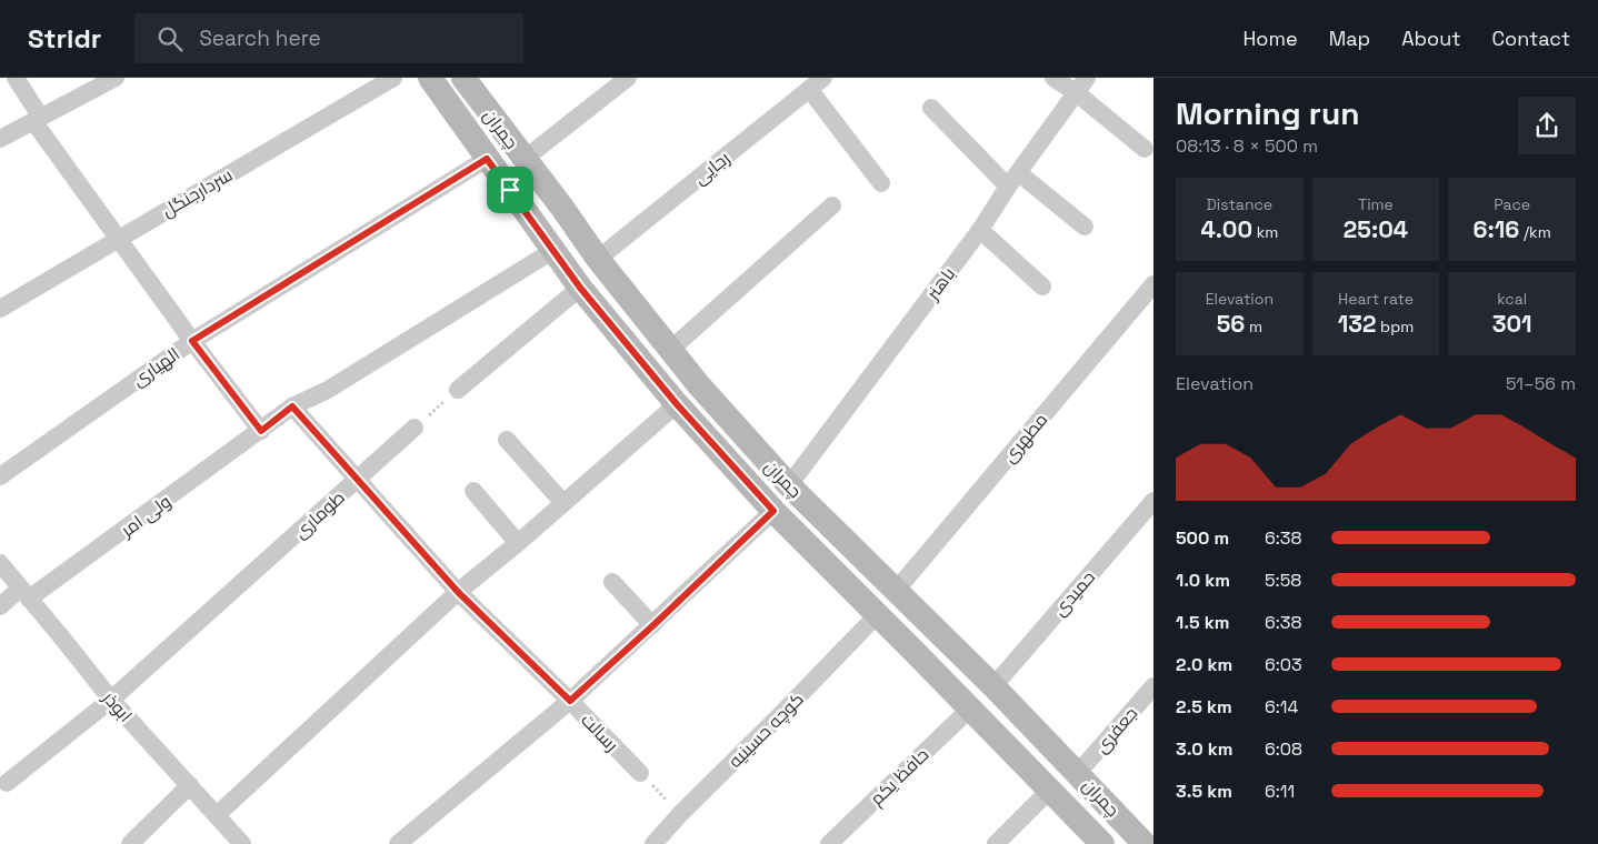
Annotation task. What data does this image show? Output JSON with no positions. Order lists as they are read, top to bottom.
{
  "streets": {
    "main road": ["چمران"],
    "street": [
      "رجایی",
      "سردارجنگل",
      "باهنر",
      "الهیاری",
      "مطهری",
      "طوماری",
      "ولی امر",
      "حمیدی",
      "ابوذر",
      "کوچه حسینیه",
      "جعفری",
      "رسالت",
      "حافظ یکم"
    ]
  },
  "crossings": [
    ["چمران", "رجایی"],
    ["چمران", "باهنر"],
    ["چمران", "الهیاری"],
    ["چمران", "مطهری"],
    ["چمران", "ولی امر"],
    ["چمران", "حمیدی"],
    ["چمران", "کوچه حسینیه"],
    ["چمران", "جعفری"],
    ["چمران", "حافظ یکم"],
    ["طوماری", "ابوذر"],
    ["طوماری", "رسالت"],
    ["ولی امر", "ابوذر"],
    ["ولی امر", "رسالت"]
  ],
  "page": {
    "header": "Stridr",
    "search": "Search here",
    "nav": [
      "Home",
      "Map",
      "About",
      "Contact"
    ],
    "heading": ["Morning run", "08:13 · 8 × 500 m"],
    "stats": [
      ["Distance", "4.00 km"],
      ["Time", "25:04"],
      ["Pace", "6:16 /km"],
      ["Elevation", "56 m"],
      ["Heart rate", "132 bpm"],
      ["kcal", "301"]
    ],
    "chart": ["Elevation", "51–56 m"],
    "list": [
      {
        "name": "500 m",
        "note": "6:38"
      },
      {
        "name": "1.0 km",
        "note": "5:58"
      },
      {
        "name": "1.5 km",
        "note": "6:38"
      },
      {
        "name": "2.0 km",
        "note": "6:03"
      },
      {
        "name": "2.5 km",
        "note": "6:14"
      },
      {
        "name": "3.0 km",
        "note": "6:08"
      },
      {
        "name": "3.5 km",
        "note": "6:11"
      }
    ]
  }
}
